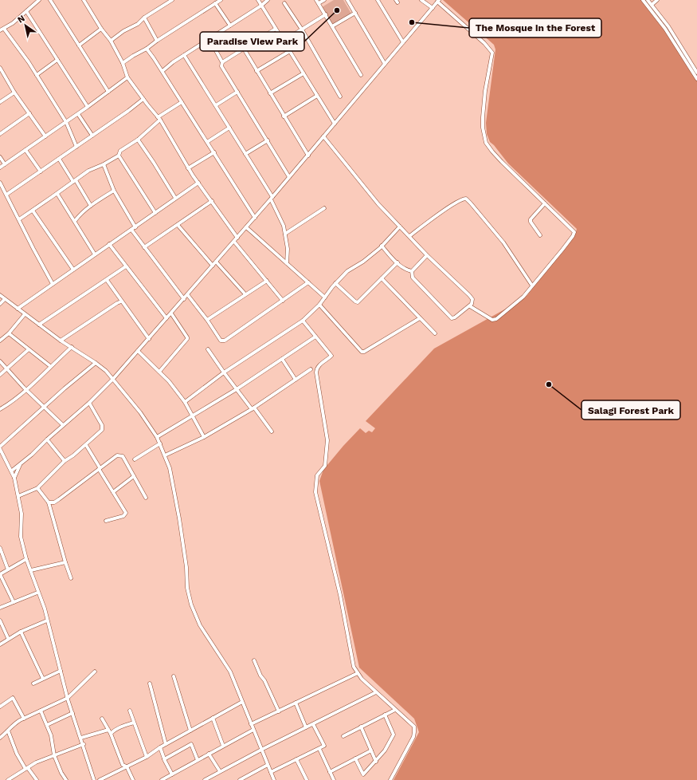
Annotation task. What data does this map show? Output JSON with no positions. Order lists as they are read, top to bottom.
{
  "places": ["Paradise View Park", "The Mosque in the Forest", "Salagi Forest Park"],
  "north": "top left"
}
